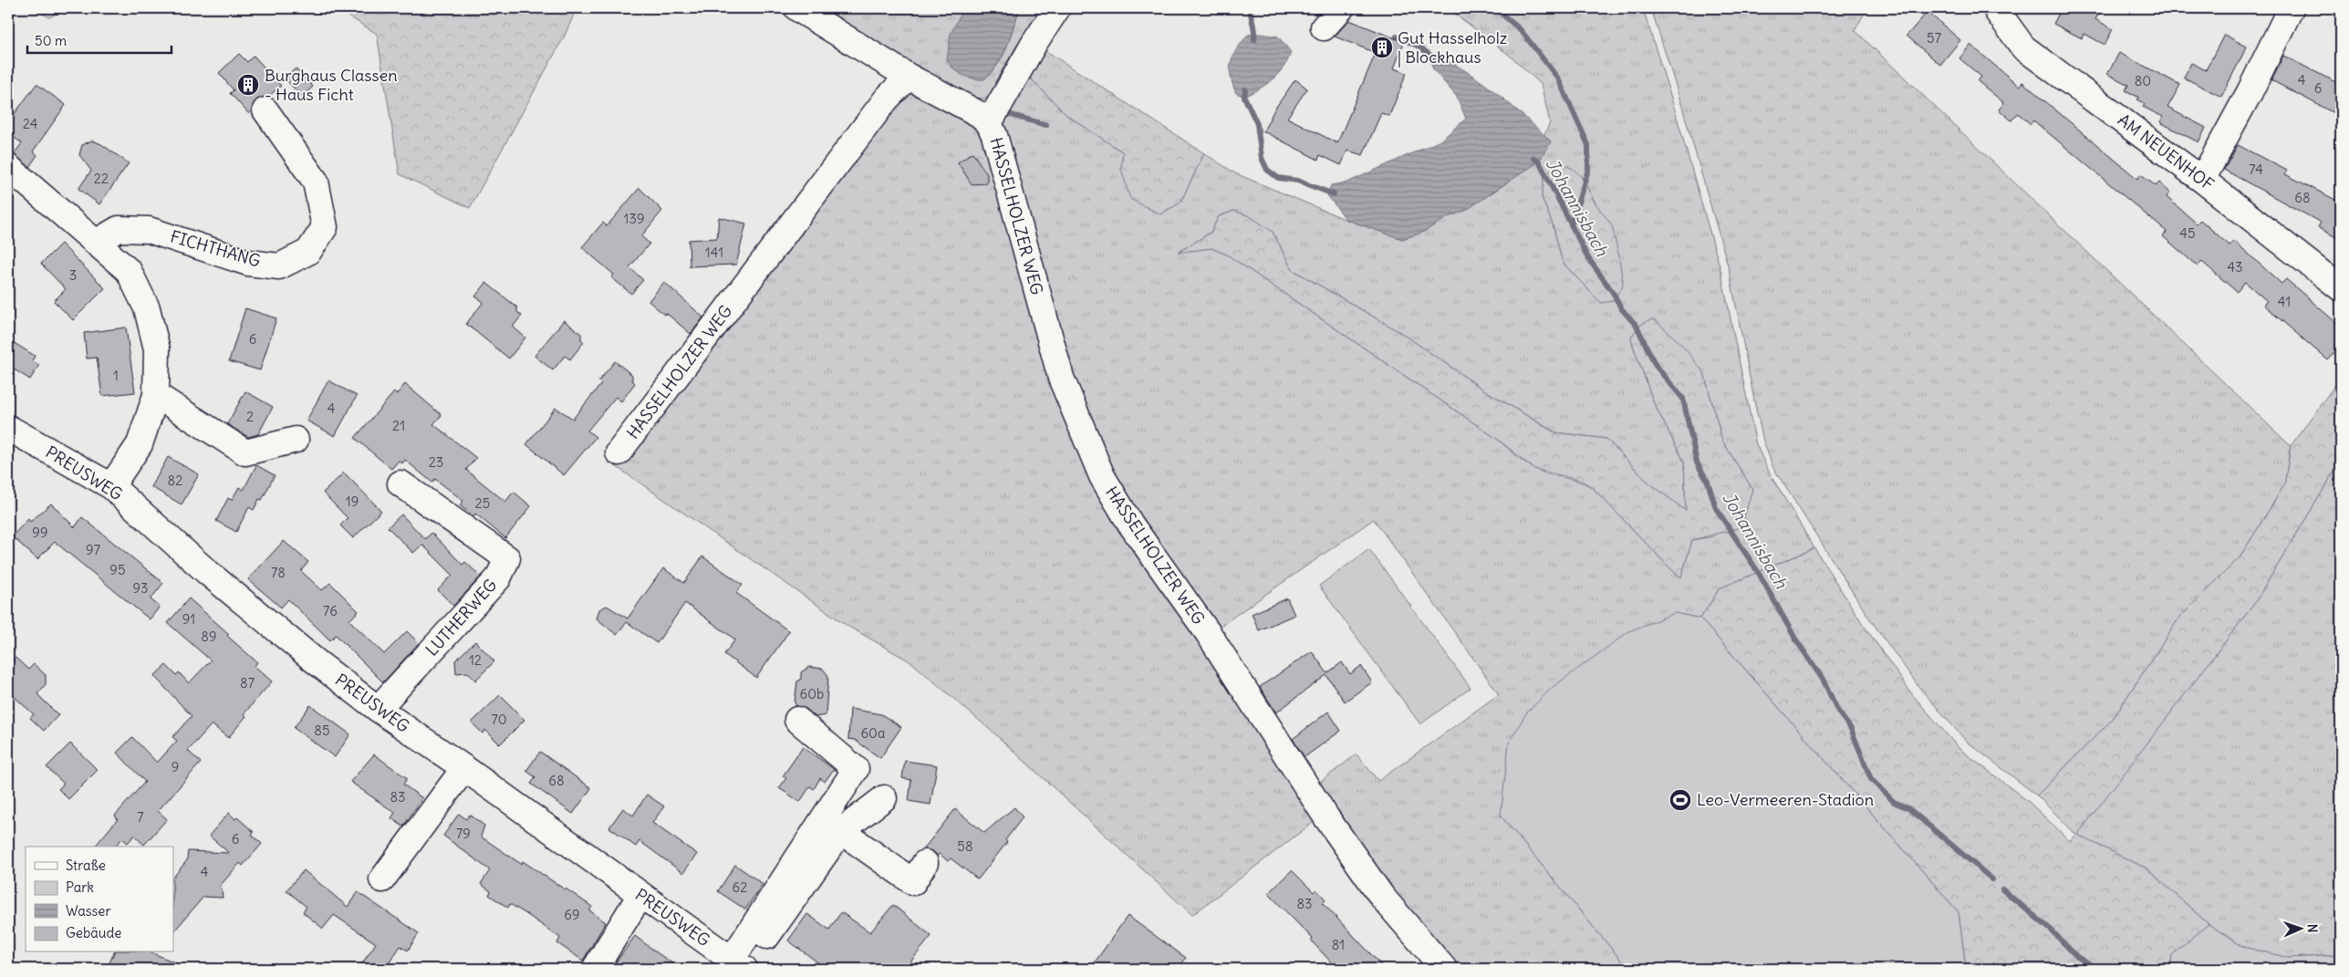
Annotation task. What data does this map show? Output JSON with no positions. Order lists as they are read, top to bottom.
{
  "streets": {
    "street": [
      "AM NEUENHOF",
      "HASSELHOLZER WEG",
      "FICHTHANG",
      "PREUSWEG",
      "LUTHERWEG"
    ]
  },
  "crossings": [
    ["PREUSWEG", "LUTHERWEG"]
  ],
  "water": ["Johannisbach"],
  "places": {
    "building": ["Gut Hasselholz | Blockhaus", "Burghaus Classen - Haus Ficht"],
    "sports": ["Leo-Vermeeren-Stadion"]
  },
  "house_numbers": [
    "57",
    "4",
    "80",
    "6",
    "24",
    "74",
    "22",
    "68",
    "139",
    "45",
    "141",
    "43",
    "3",
    "41",
    "6",
    "1",
    "4",
    "2",
    "21",
    "23",
    "82",
    "19",
    "25",
    "99",
    "97",
    "95",
    "78",
    "93",
    "76",
    "91",
    "89",
    "12",
    "87",
    "60b",
    "70",
    "85",
    "60a",
    "9",
    "68",
    "83",
    "7",
    "79",
    "6",
    "58",
    "4",
    "62",
    "83",
    "69",
    "81"
  ],
  "legend": [
    "Straße",
    "Park",
    "Wasser",
    "Gebäude"
  ],
  "scale_bar": "50 m",
  "north": "right"
}
